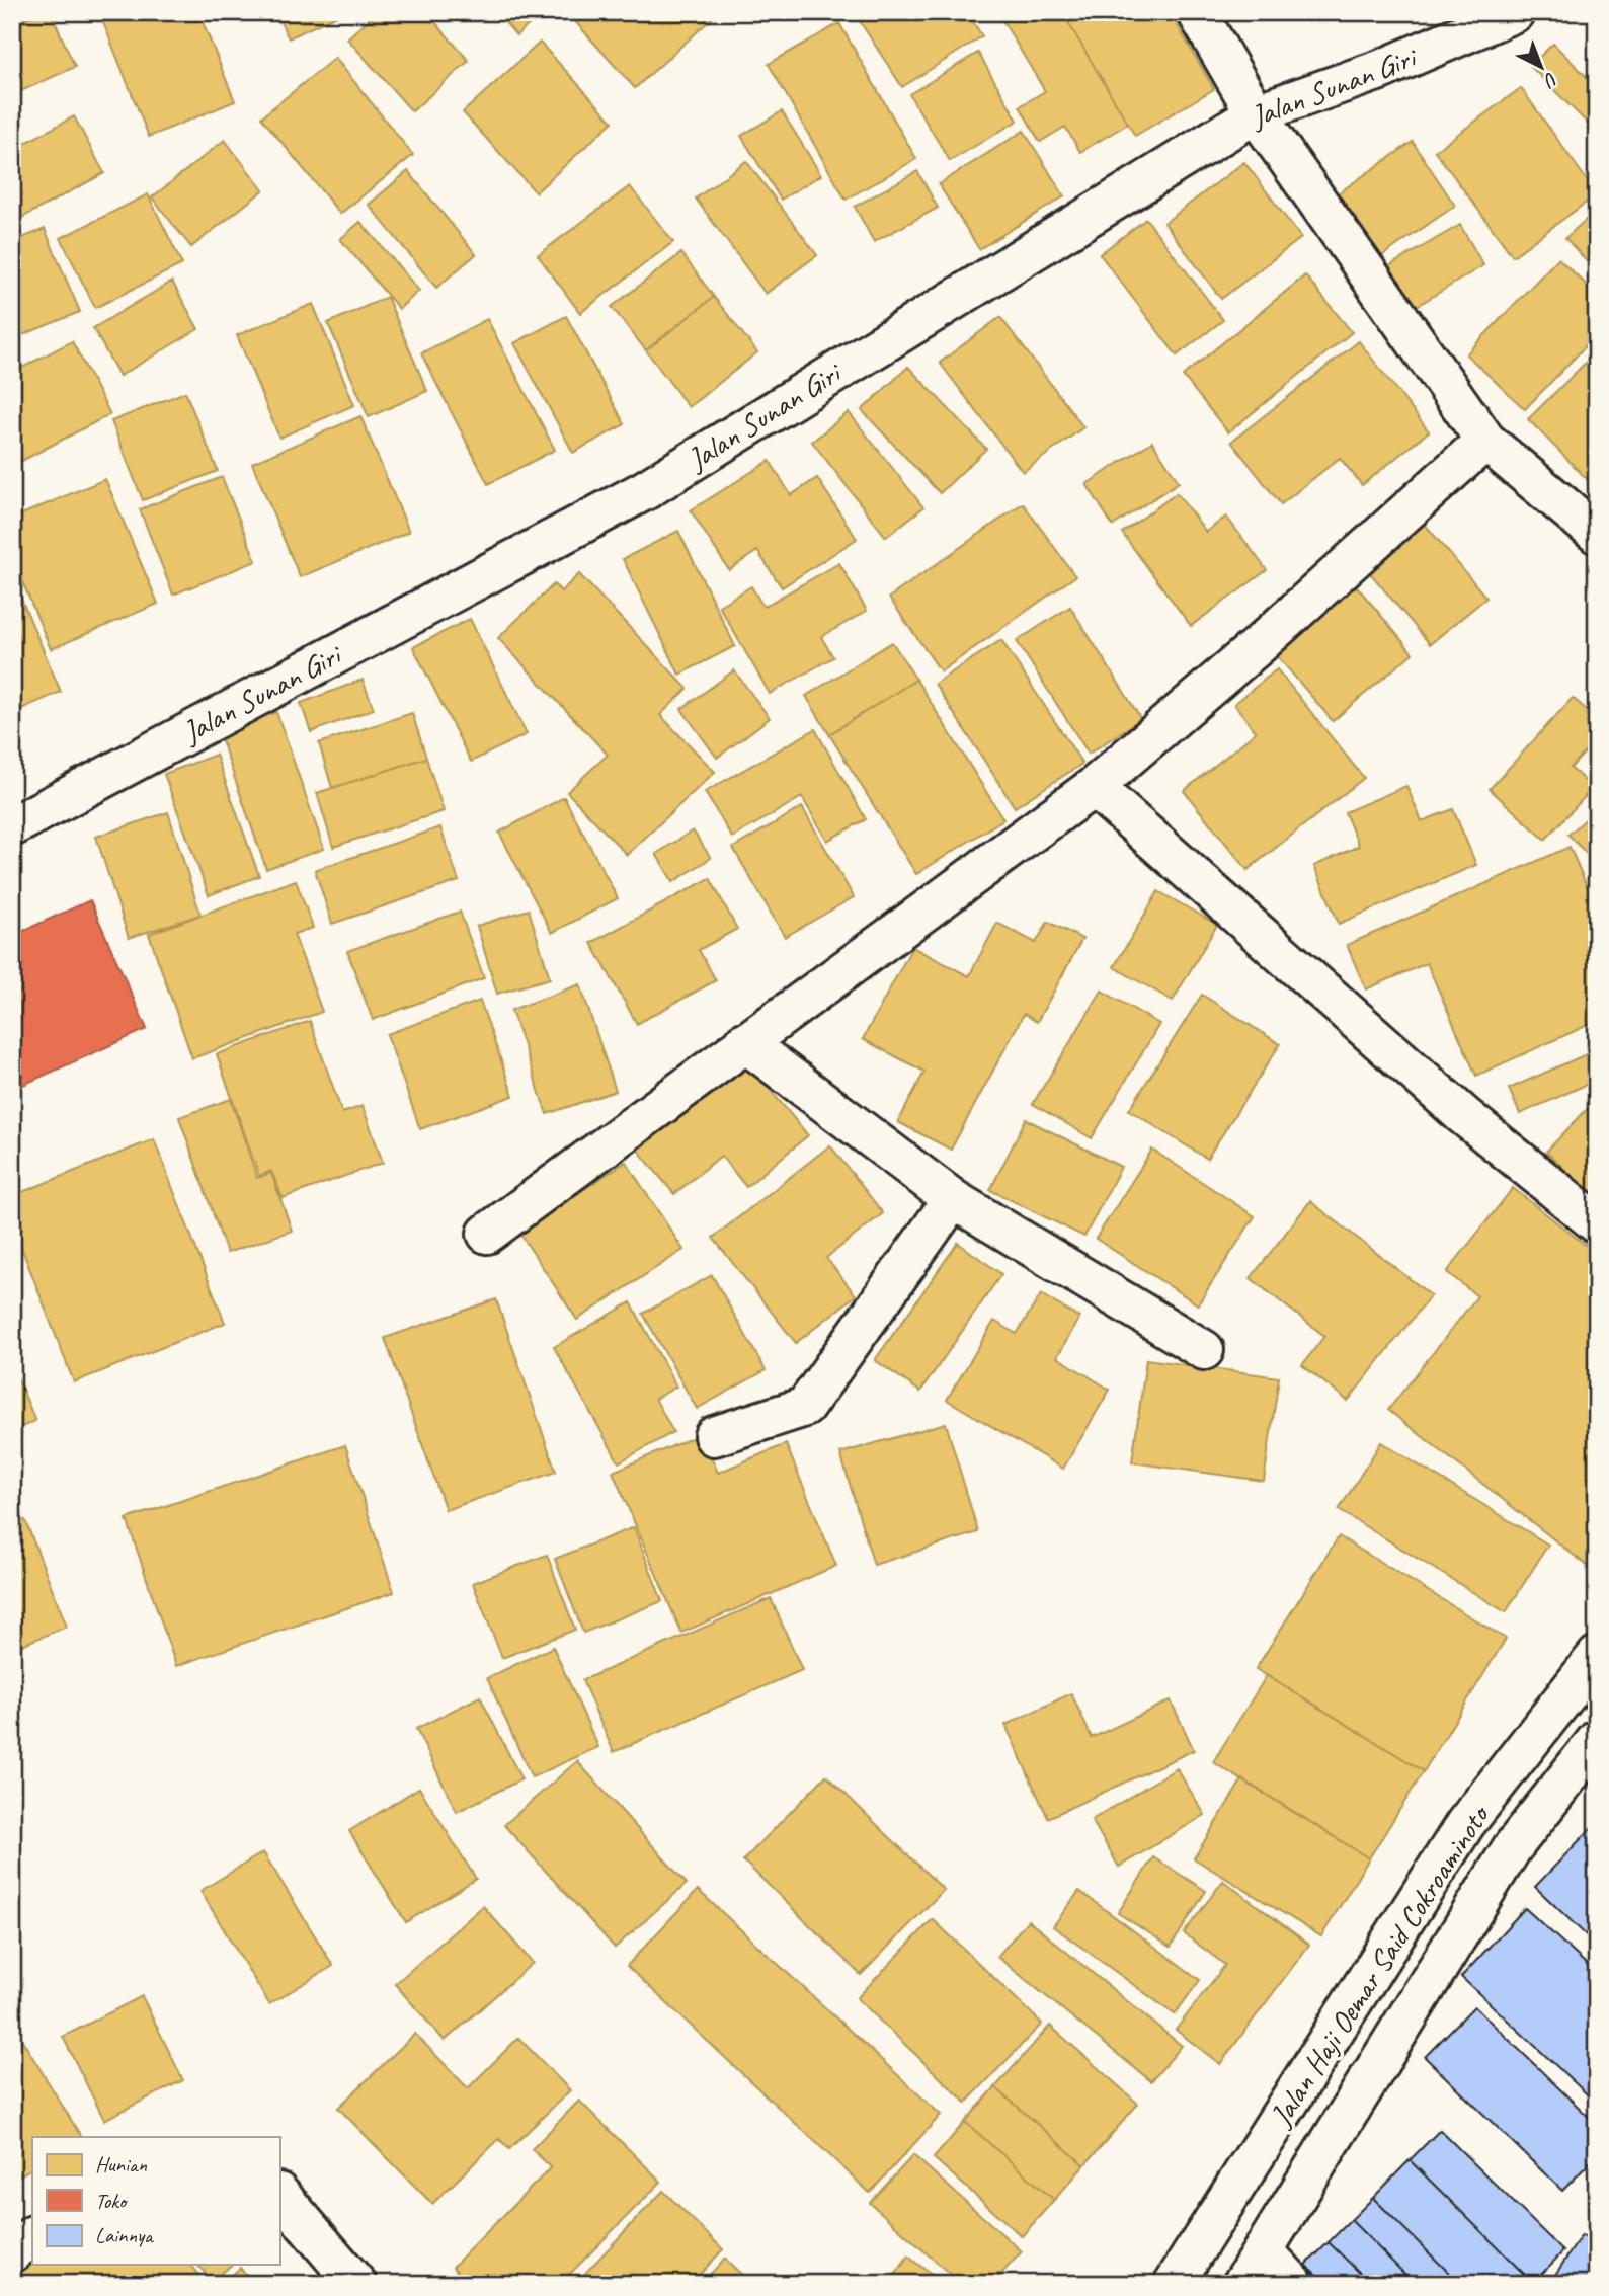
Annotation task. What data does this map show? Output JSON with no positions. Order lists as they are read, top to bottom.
{
  "streets": {
    "street": ["Jalan Sunan Giri", "Jalan Haji Oemar Said Cokroaminoto"]
  },
  "legend": ["Hunian", "Toko", "Lainnya"],
  "north": "bottom right"
}
